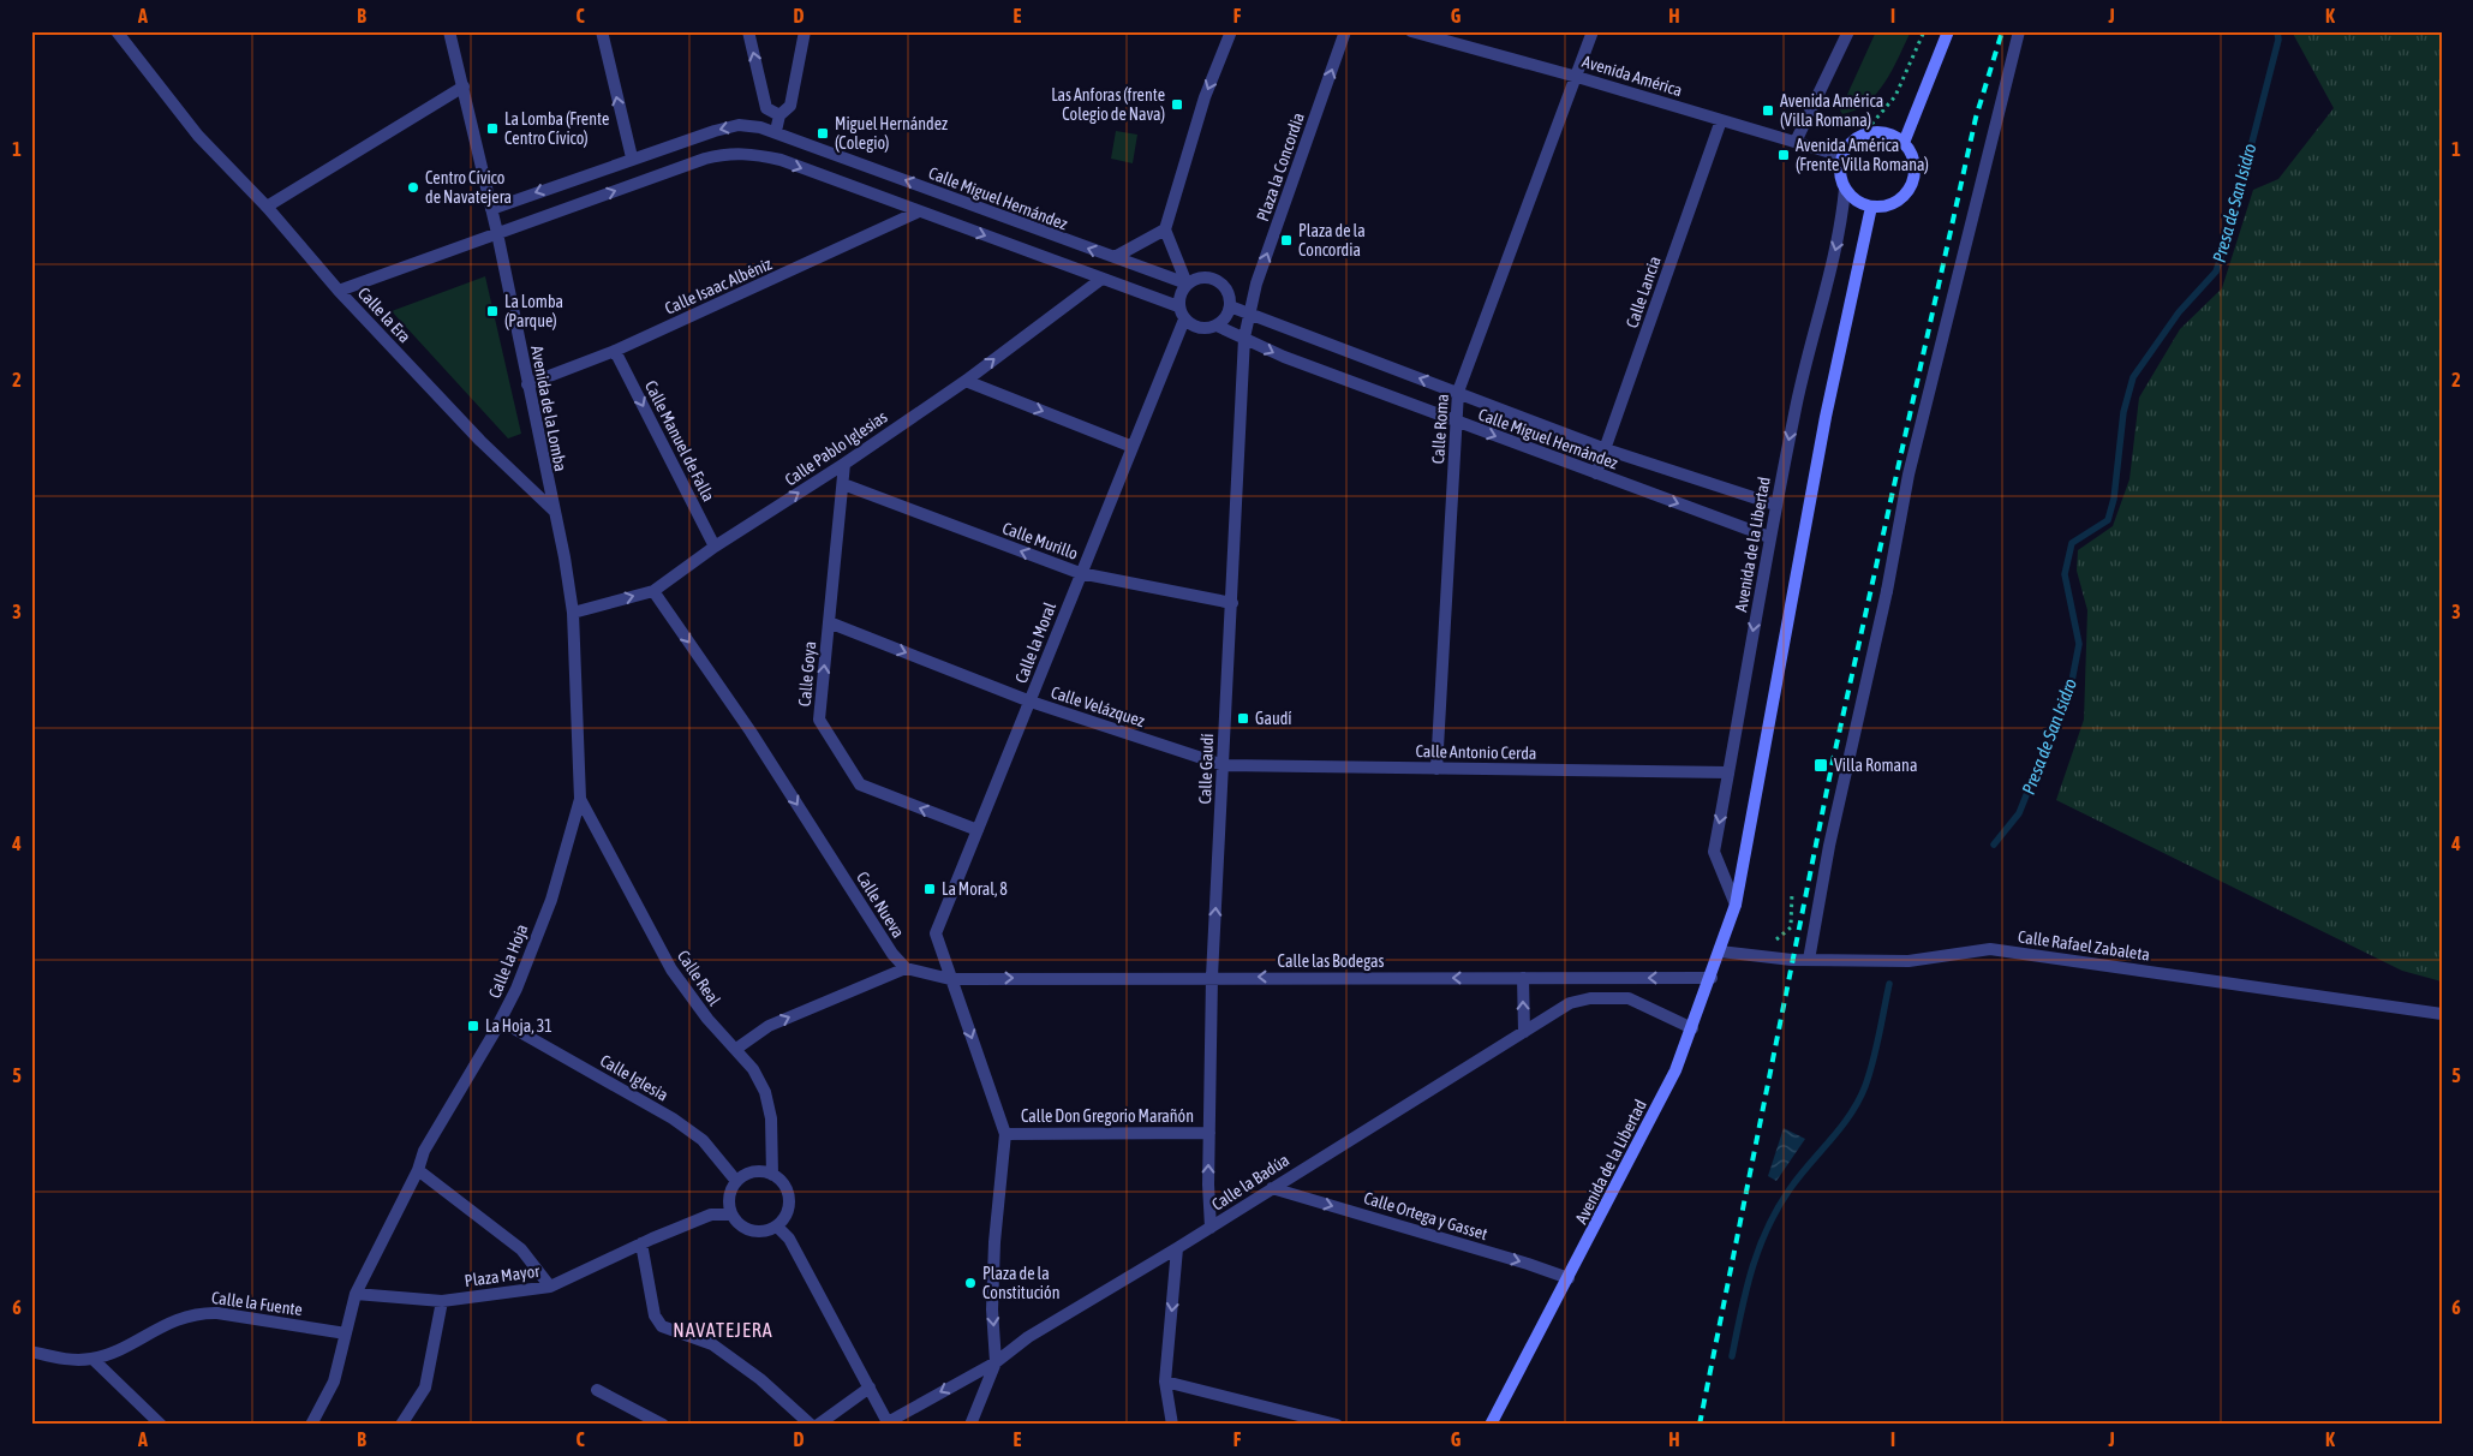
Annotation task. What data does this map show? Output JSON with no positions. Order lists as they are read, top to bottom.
{
  "streets": {
    "main road": ["Avenida de la Libertad"],
    "street": [
      "Avenida América",
      "Plaza la Concordia",
      "Calle Miguel Hernández",
      "Calle Isaac Albéniz",
      "Calle Lancia",
      "Calle la Era",
      "Avenida de la Lomba",
      "Calle Roma",
      "Calle Manuel de Falla",
      "Calle Pablo Iglesias",
      "Calle Murillo",
      "Calle la Moral",
      "Calle Goya",
      "Calle Velázquez",
      "Calle Antonio Cerda",
      "Calle Gaudí",
      "Calle Nueva",
      "Calle Rafael Zabaleta",
      "Calle la Hoja",
      "Calle las Bodegas",
      "Calle Real",
      "Calle Iglesia",
      "Calle Don Gregorio Marañón",
      "Calle la Badúa",
      "Calle Ortega y Gasset",
      "Plaza Mayor",
      "Calle la Fuente"
    ]
  },
  "crossings": [
    ["Avenida América", "Calle Lancia"],
    ["Avenida América", "Calle Roma"],
    ["Avenida América", "Avenida de la Libertad"],
    ["Plaza la Concordia", "Calle Miguel Hernández"],
    ["Plaza la Concordia", "Calle Gaudí"],
    ["Calle Miguel Hernández", "Calle Lancia"],
    ["Calle Miguel Hernández", "Avenida de la Lomba"],
    ["Calle Miguel Hernández", "Calle Roma"],
    ["Calle Miguel Hernández", "Avenida de la Libertad"],
    ["Calle Miguel Hernández", "Calle la Moral"],
    ["Calle Miguel Hernández", "Calle Gaudí"],
    ["Calle Isaac Albéniz", "Avenida de la Lomba"],
    ["Calle Isaac Albéniz", "Calle Manuel de Falla"],
    ["Calle la Era", "Avenida de la Lomba"],
    ["Calle la Era", "Calle la Hoja"],
    ["Avenida de la Lomba", "Calle la Hoja"],
    ["Calle Roma", "Calle Antonio Cerda"],
    ["Calle Manuel de Falla", "Calle Pablo Iglesias"],
    ["Calle Pablo Iglesias", "Calle Goya"],
    ["Calle Pablo Iglesias", "Calle Nueva"],
    ["Calle Pablo Iglesias", "Calle la Hoja"],
    ["Calle Murillo", "Calle la Moral"],
    ["Calle Murillo", "Calle Goya"],
    ["Calle Murillo", "Calle Gaudí"],
    ["Avenida de la Libertad", "Calle Antonio Cerda"],
    ["Avenida de la Libertad", "Calle Rafael Zabaleta"],
    ["Avenida de la Libertad", "Calle las Bodegas"],
    ["Avenida de la Libertad", "Calle la Badúa"],
    ["Avenida de la Libertad", "Calle Ortega y Gasset"],
    ["Calle la Moral", "Calle Goya"],
    ["Calle la Moral", "Calle Velázquez"],
    ["Calle la Moral", "Calle las Bodegas"],
    ["Calle Goya", "Calle Velázquez"],
    ["Calle Velázquez", "Calle Antonio Cerda"],
    ["Calle Velázquez", "Calle Gaudí"],
    ["Calle Antonio Cerda", "Calle Gaudí"],
    ["Calle Gaudí", "Calle las Bodegas"],
    ["Calle Gaudí", "Calle Don Gregorio Marañón"],
    ["Calle Gaudí", "Calle la Badúa"],
    ["Calle la Hoja", "Calle Real"],
    ["Calle la Hoja", "Calle Iglesia"],
    ["Calle la Hoja", "Plaza Mayor"],
    ["Calle la Hoja", "Calle la Fuente"],
    ["Calle Real", "Calle Iglesia"],
    ["Calle la Badúa", "Calle Ortega y Gasset"]
  ],
  "one_way": [
    "Plaza la Concordia",
    "Calle Manuel de Falla",
    "Calle Pablo Iglesias",
    "Calle Murillo",
    "Calle Goya",
    "Calle Velázquez",
    "Calle Nueva",
    "Calle Ortega y Gasset"
  ],
  "districts": ["NAVATEJERA"],
  "water": ["Presa de San Isidro"],
  "places": {
    "transit": [
      "Las Anforas (frente Colegio de Nava)",
      "Avenida América (Villa Romana)",
      "La Lomba (Frente Centro Cívico)",
      "Miguel Hernández (Colegio)",
      "Avenida América (Frente Villa Romana)",
      "Plaza de la Concordia",
      "La Lomba (Parque)",
      "Gaudí",
      "Villa Romana",
      "La Moral, 8",
      "La Hoja, 31"
    ],
    "other": ["Centro Cívico de Navatejera", "Plaza de la Constitución"]
  },
  "grid": {
    "columns": [
      "A",
      "B",
      "C",
      "D",
      "E",
      "F",
      "G",
      "H",
      "I",
      "J",
      "K"
    ],
    "rows": [
      "1",
      "2",
      "3",
      "4",
      "5",
      "6"
    ]
  }
}
